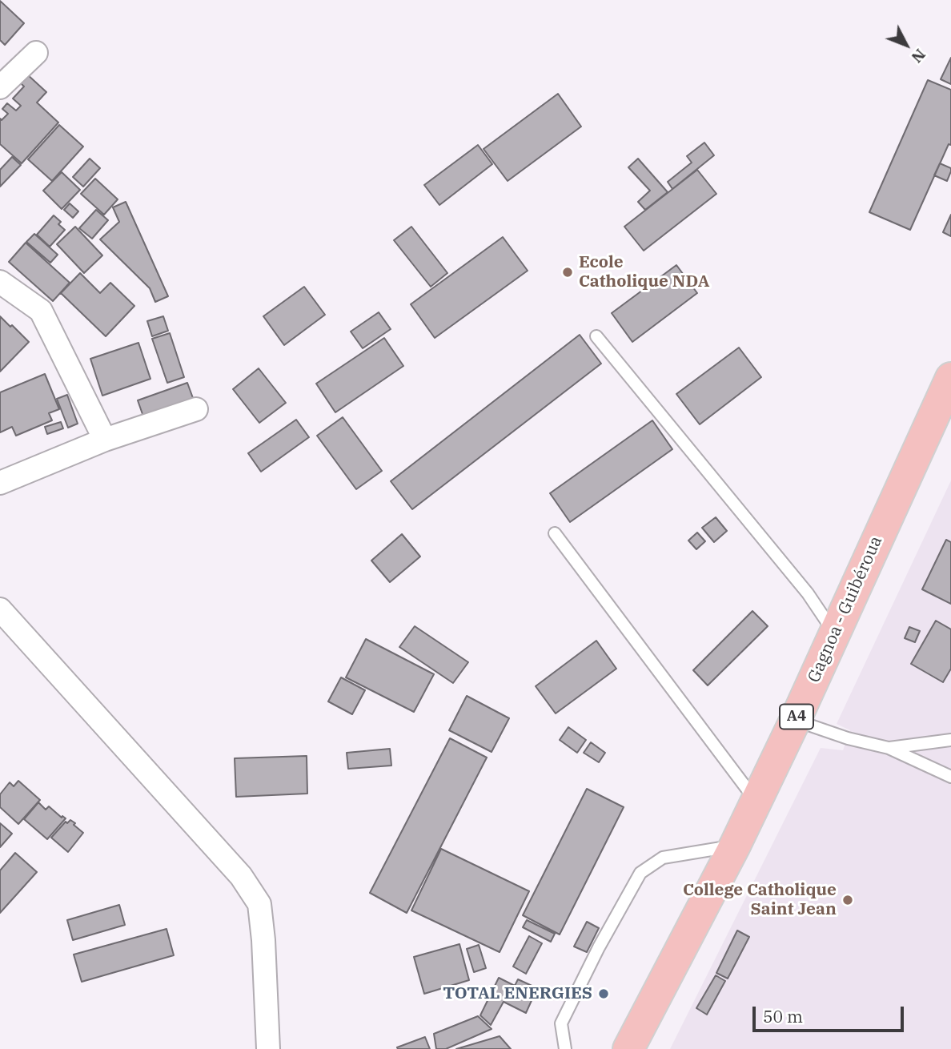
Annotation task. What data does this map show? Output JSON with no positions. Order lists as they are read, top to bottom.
{
  "streets": {
    "main road": ["Gagnoa - Guibéroua", "A4"]
  },
  "places": ["Ecole Catholique NDA", "College Catholique Saint Jean", "TOTAL ENERGIES"],
  "scale_bar": "50 m",
  "north": "bottom right"
}
